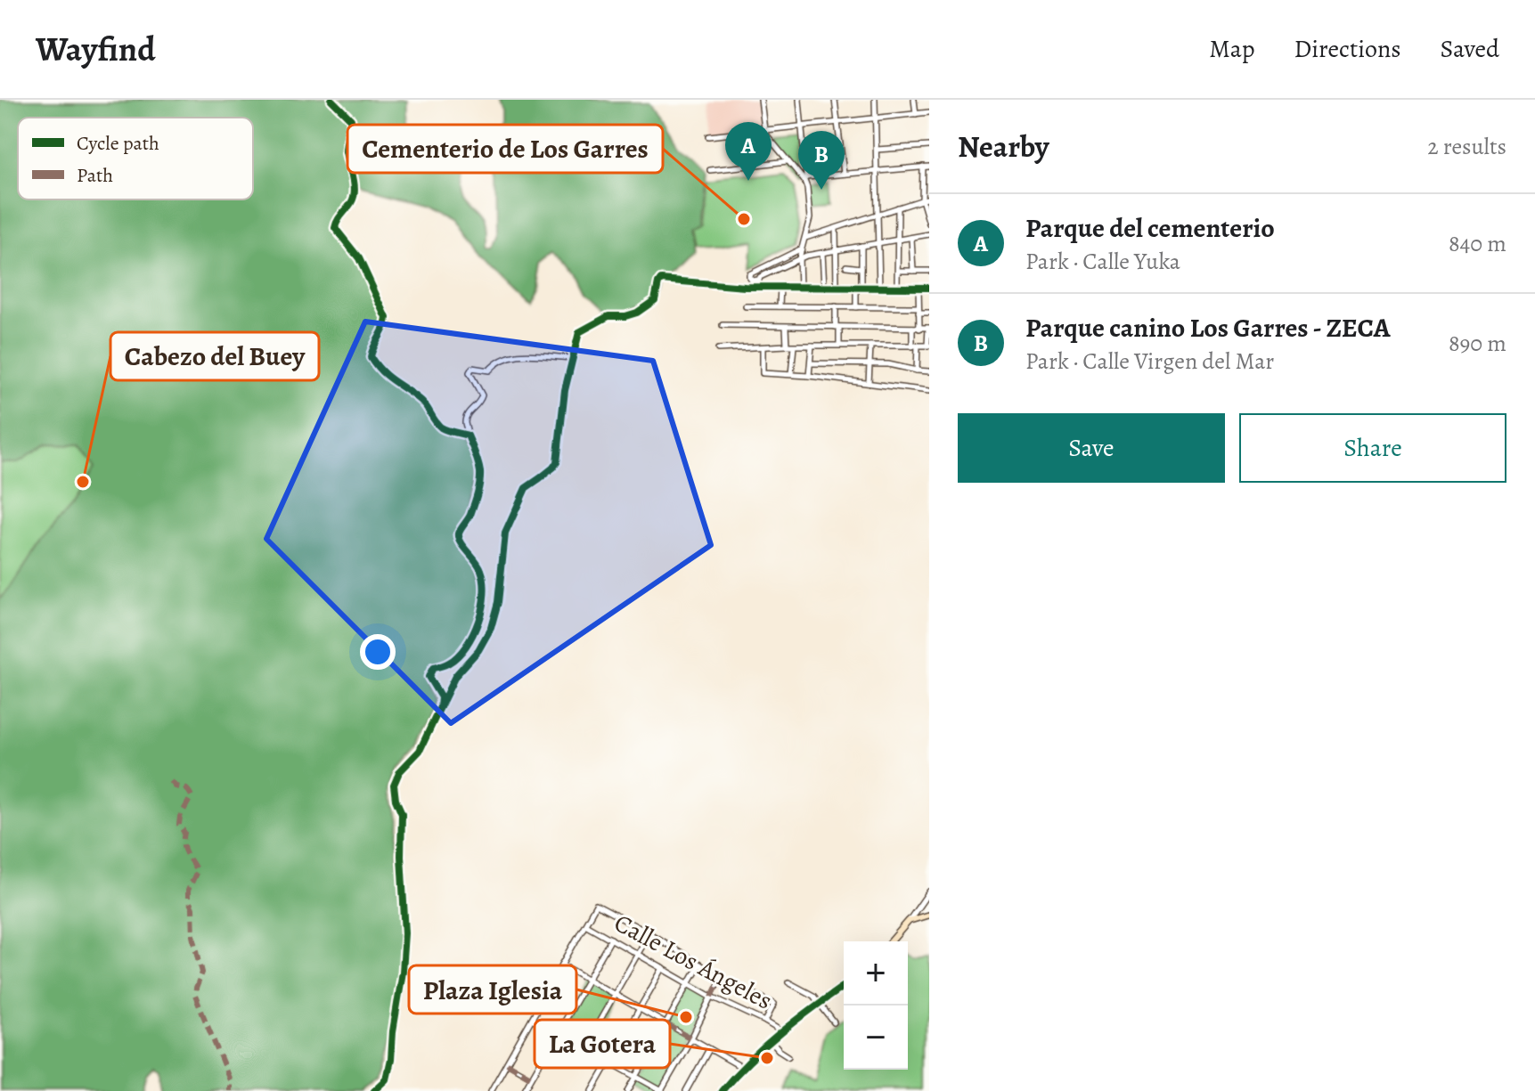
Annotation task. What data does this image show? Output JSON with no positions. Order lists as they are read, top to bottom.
{
  "streets": {
    "street": ["Calle Los Ángeles"]
  },
  "places": [
    "Cementerio de Los Garres",
    "Cabezo del Buey",
    "Plaza Iglesia",
    "La Gotera"
  ],
  "legend": ["Cycle path", "Path"],
  "page": {
    "header": "Wayfind",
    "nav": ["Map", "Directions", "Saved"],
    "heading": ["Nearby", "2 results"],
    "pins": ["A", "B"],
    "list": [
      {
        "mark": "A",
        "name": "Parque del cementerio",
        "note": "Park · Calle Yuka",
        "value": "840 m"
      },
      {
        "mark": "B",
        "name": "Parque canino Los Garres - ZECA",
        "note": "Park · Calle Virgen del Mar",
        "value": "890 m"
      }
    ],
    "buttons": ["Save", "Share"],
    "map_buttons": ["+", "−"]
  }
}
